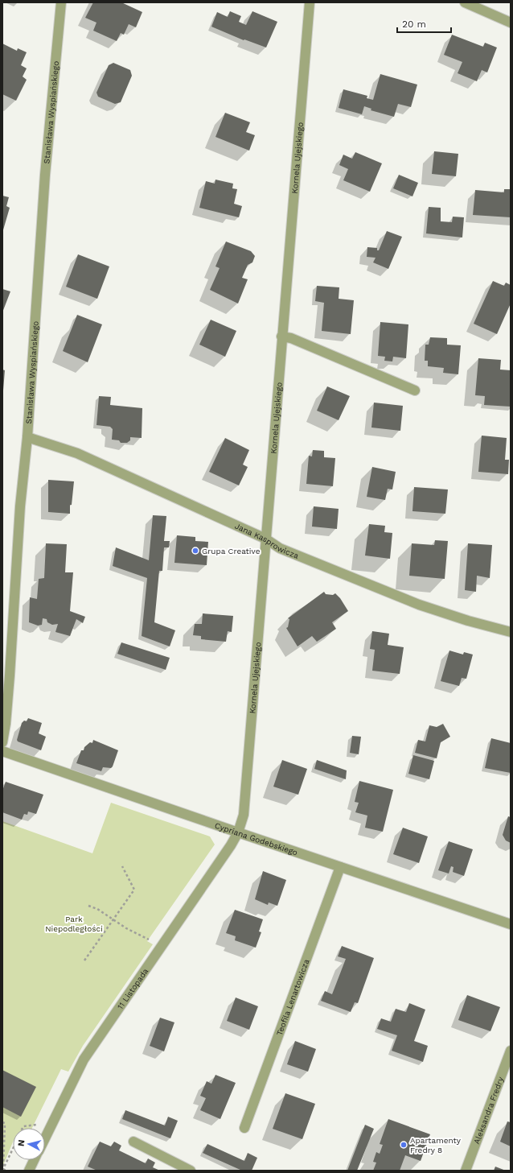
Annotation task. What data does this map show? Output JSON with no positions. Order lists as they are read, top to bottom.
{
  "streets": {
    "street": [
      "Stanisława Wyspiańskiego",
      "Kornela Ujejskiego",
      "Jana Kasprowicza",
      "Cypriana Godebskiego",
      "11 Listopada",
      "Teofila Lenartowicza",
      "Aleksandra Fredry"
    ]
  },
  "crossings": [
    ["Stanisława Wyspiańskiego", "Jana Kasprowicza"],
    ["Kornela Ujejskiego", "Jana Kasprowicza"],
    ["Kornela Ujejskiego", "Cypriana Godebskiego"],
    ["Kornela Ujejskiego", "11 Listopada"],
    ["Cypriana Godebskiego", "11 Listopada"],
    ["Cypriana Godebskiego", "Teofila Lenartowicza"]
  ],
  "parks": ["Park Niepodległości"],
  "places": ["Grupa Creative", "Apartamenty Fredry 8"],
  "scale_bar": "20 m",
  "north": "left"
}
